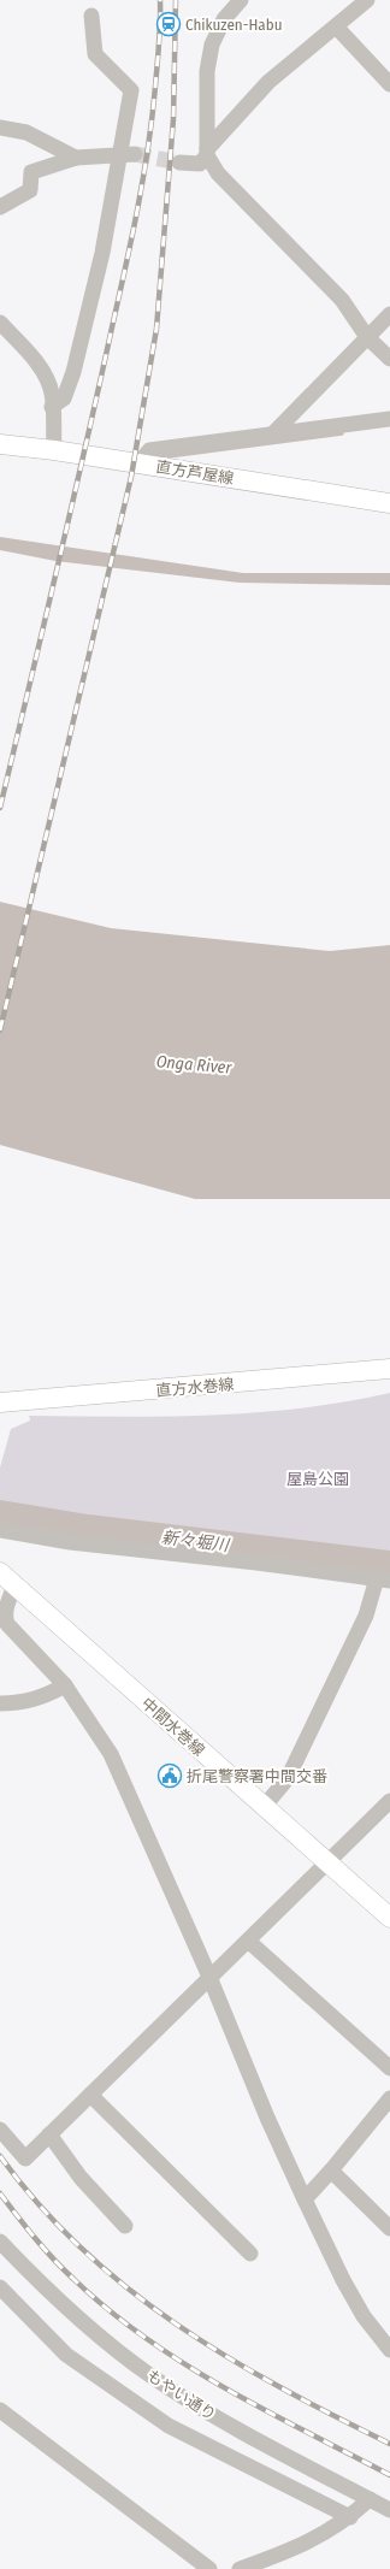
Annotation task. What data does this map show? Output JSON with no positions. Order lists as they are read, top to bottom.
{
  "streets": {
    "main road": ["直方芦屋線", "直方水巻線", "中間水巻線"],
    "street": ["もやい通り"]
  },
  "water": ["Onga River", "新々堀川"],
  "parks": ["屋島公園"],
  "places": {
    "station": ["Chikuzen-Habu"],
    "public building": ["折尾警察署中間交番"]
  }
}
